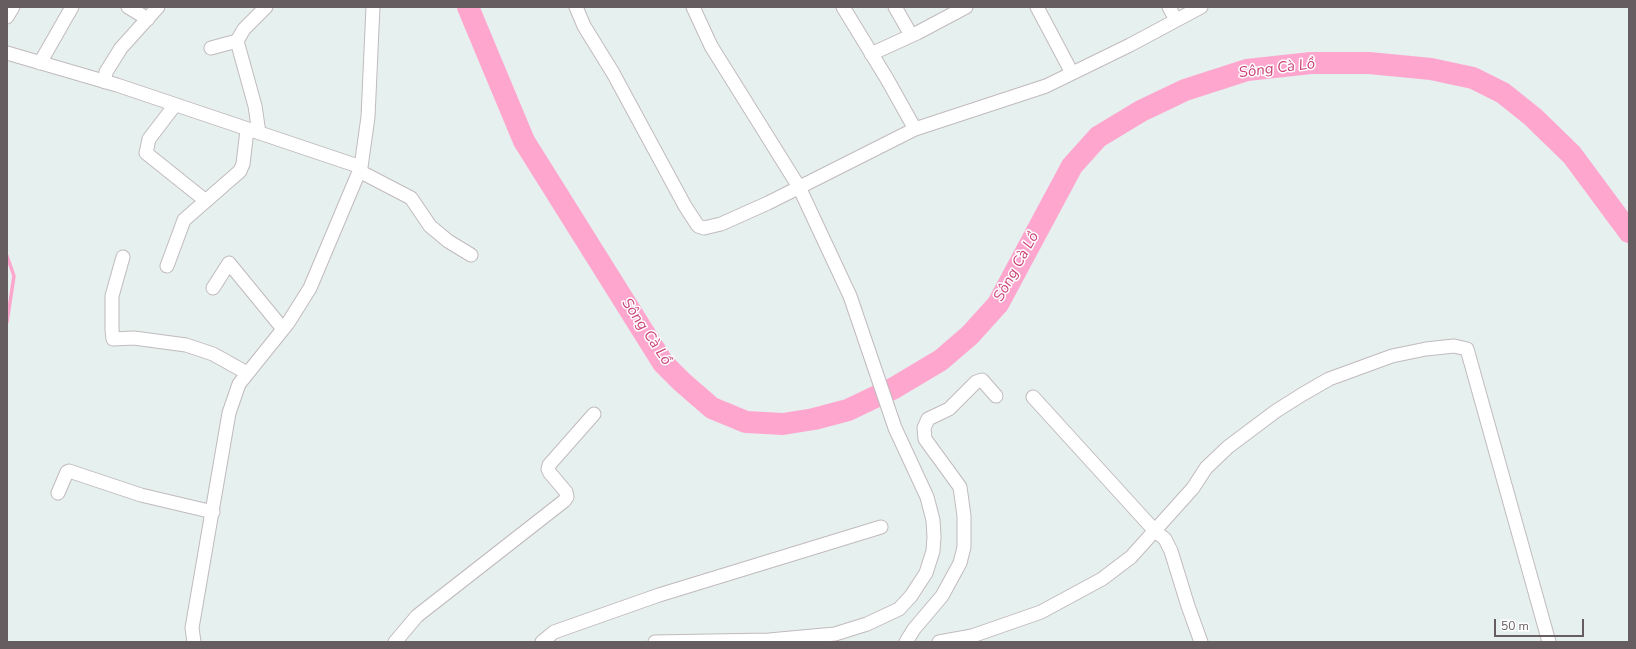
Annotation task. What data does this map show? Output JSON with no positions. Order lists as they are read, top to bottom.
{
  "water": ["Sông Cà Lồ"],
  "scale_bar": "50 m"
}
